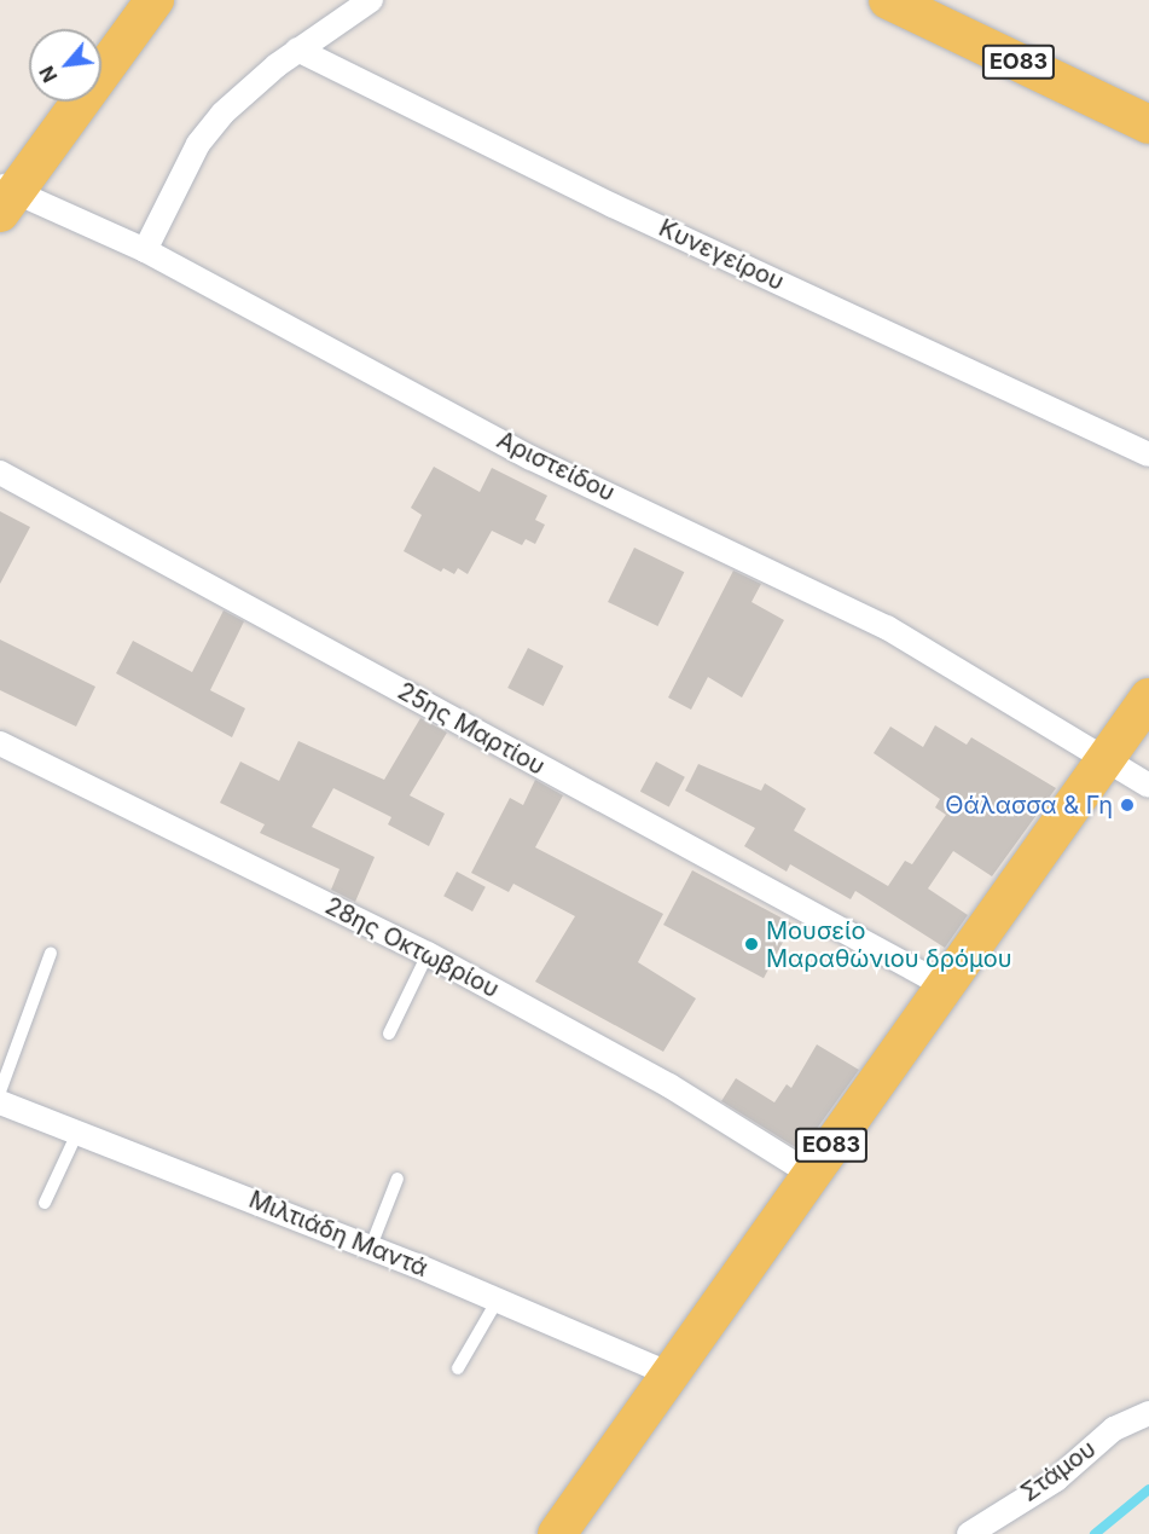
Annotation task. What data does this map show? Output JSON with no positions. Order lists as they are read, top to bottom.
{
  "streets": {
    "main road": ["ΕΟ83"],
    "street": [
      "Κυνεγείρου",
      "Αριστείδου",
      "25ης Μαρτίου",
      "28ης Οκτωβρίου",
      "Μιλτιάδη Μαντά",
      "Στάμου"
    ]
  },
  "crossings": [
    ["ΕΟ83", "Αριστείδου"],
    ["ΕΟ83", "25ης Μαρτίου"],
    ["ΕΟ83", "28ης Οκτωβρίου"],
    ["ΕΟ83", "Μιλτιάδη Μαντά"]
  ],
  "places": ["Θάλασσα & Γη", "Μουσείο Μαραθώνιου δρόμου"],
  "north": "bottom left"
}
